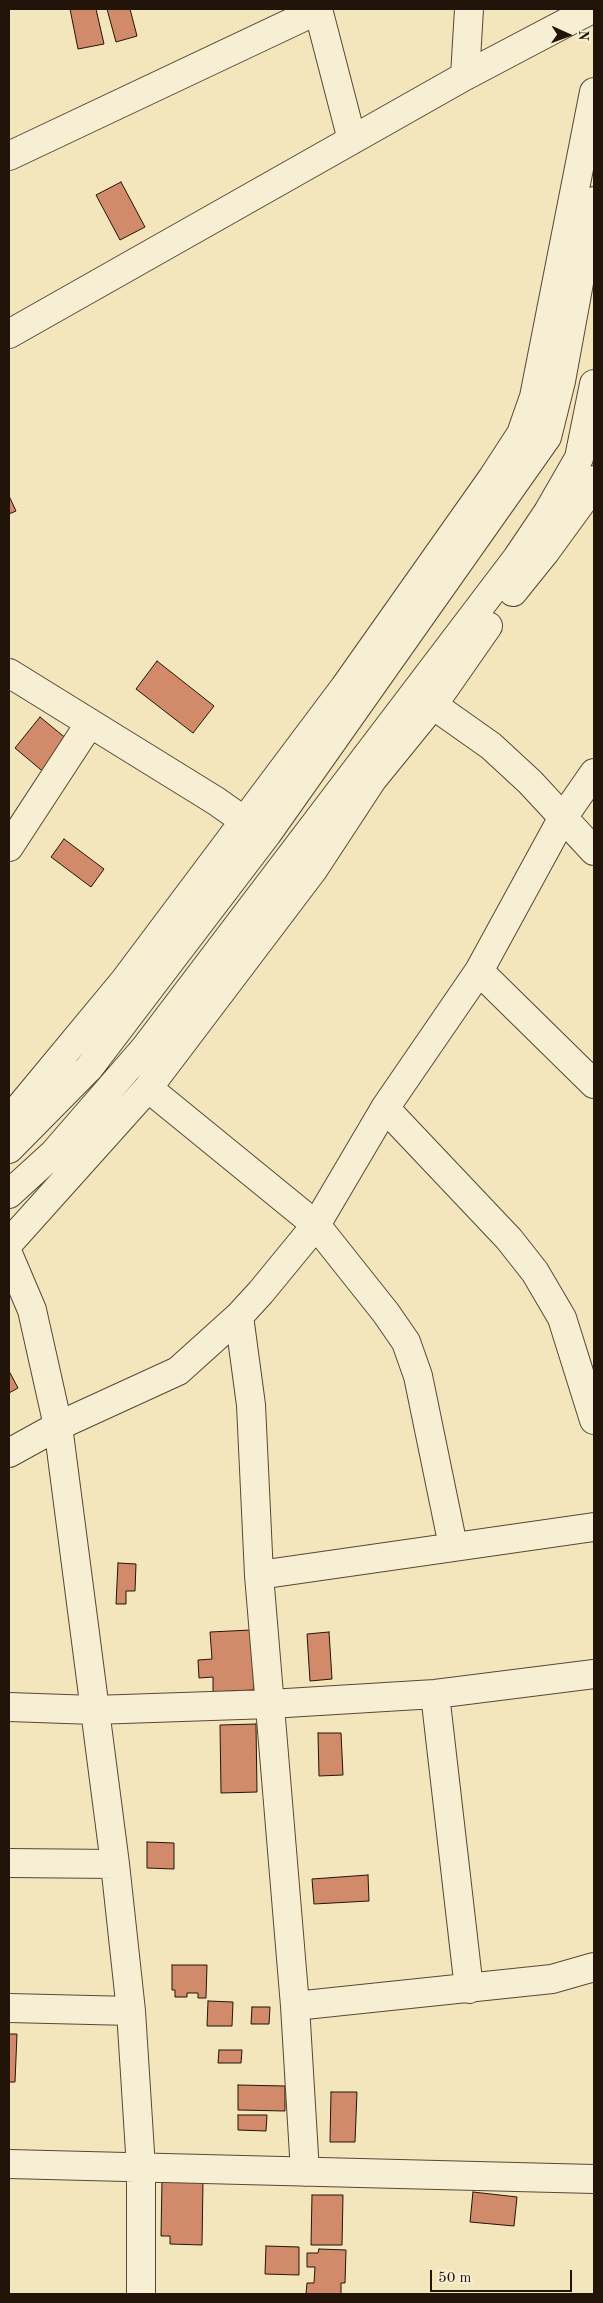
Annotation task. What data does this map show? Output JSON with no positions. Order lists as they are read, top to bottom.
{
  "scale_bar": "50 m",
  "north": "right"
}
